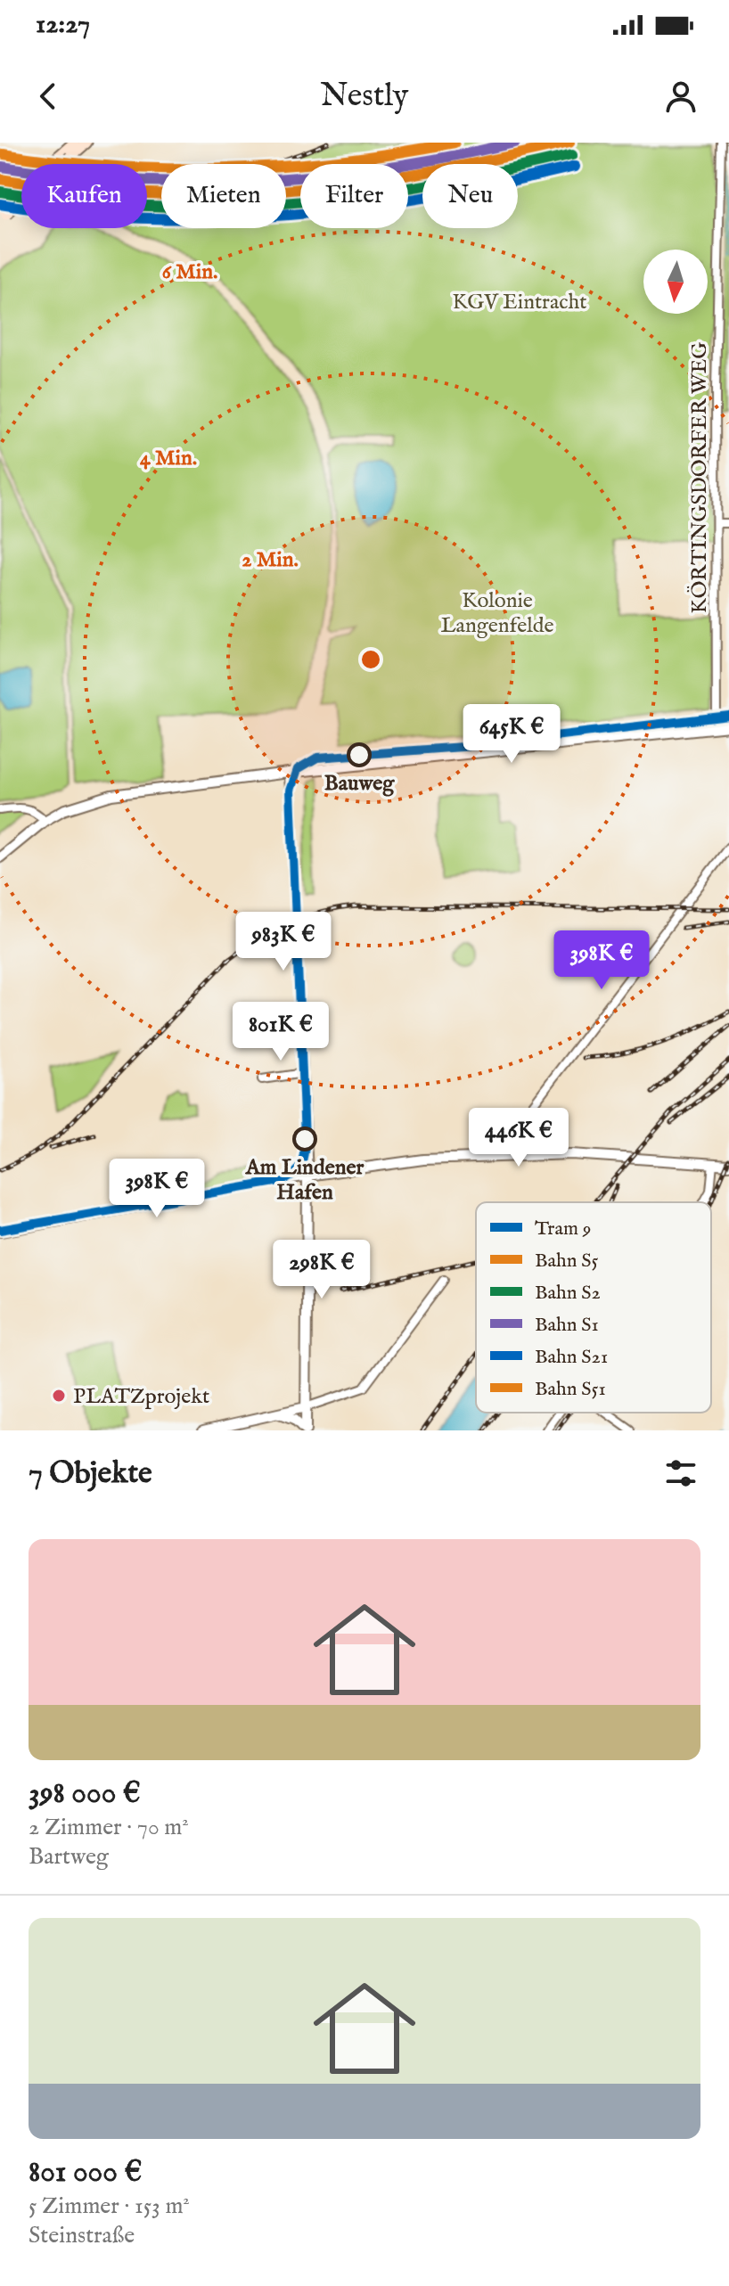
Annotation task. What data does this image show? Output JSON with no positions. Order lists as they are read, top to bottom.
{
  "streets": {
    "street": ["KÖRTINGSDORFER WEG"]
  },
  "parks": ["KGV Eintracht", "Kolonie Langenfelde"],
  "places": ["Bauweg", "Am Lindener Hafen", "PLATZprojekt"],
  "lines": [
    "rail line S5",
    "rail line S1",
    "rail line S51",
    "rail line S2",
    "rail line S21",
    "tram line 9"
  ],
  "legend": [
    "Tram 9",
    "Bahn S5",
    "Bahn S2",
    "Bahn S1",
    "Bahn S21",
    "Bahn S51"
  ],
  "north": "bottom",
  "page": {
    "status": "12:27",
    "header": "Nestly",
    "chip": [
      "Kaufen",
      "Mieten",
      "Filter",
      "Neu"
    ],
    "price": [
      "645K €",
      "983K €",
      "398K €",
      "801K €",
      "446K €",
      "398K €",
      "298K €"
    ],
    "heading": "7 Objekte",
    "list": [
      {
        "name": "398 000 €",
        "note": "2 Zimmer · 70 m² · Bartweg"
      },
      {
        "name": "801 000 €",
        "note": "5 Zimmer · 153 m² · Steinstraße"
      }
    ]
  },
  "rings": ["6 Min.", "4 Min.", "2 Min."]
}
